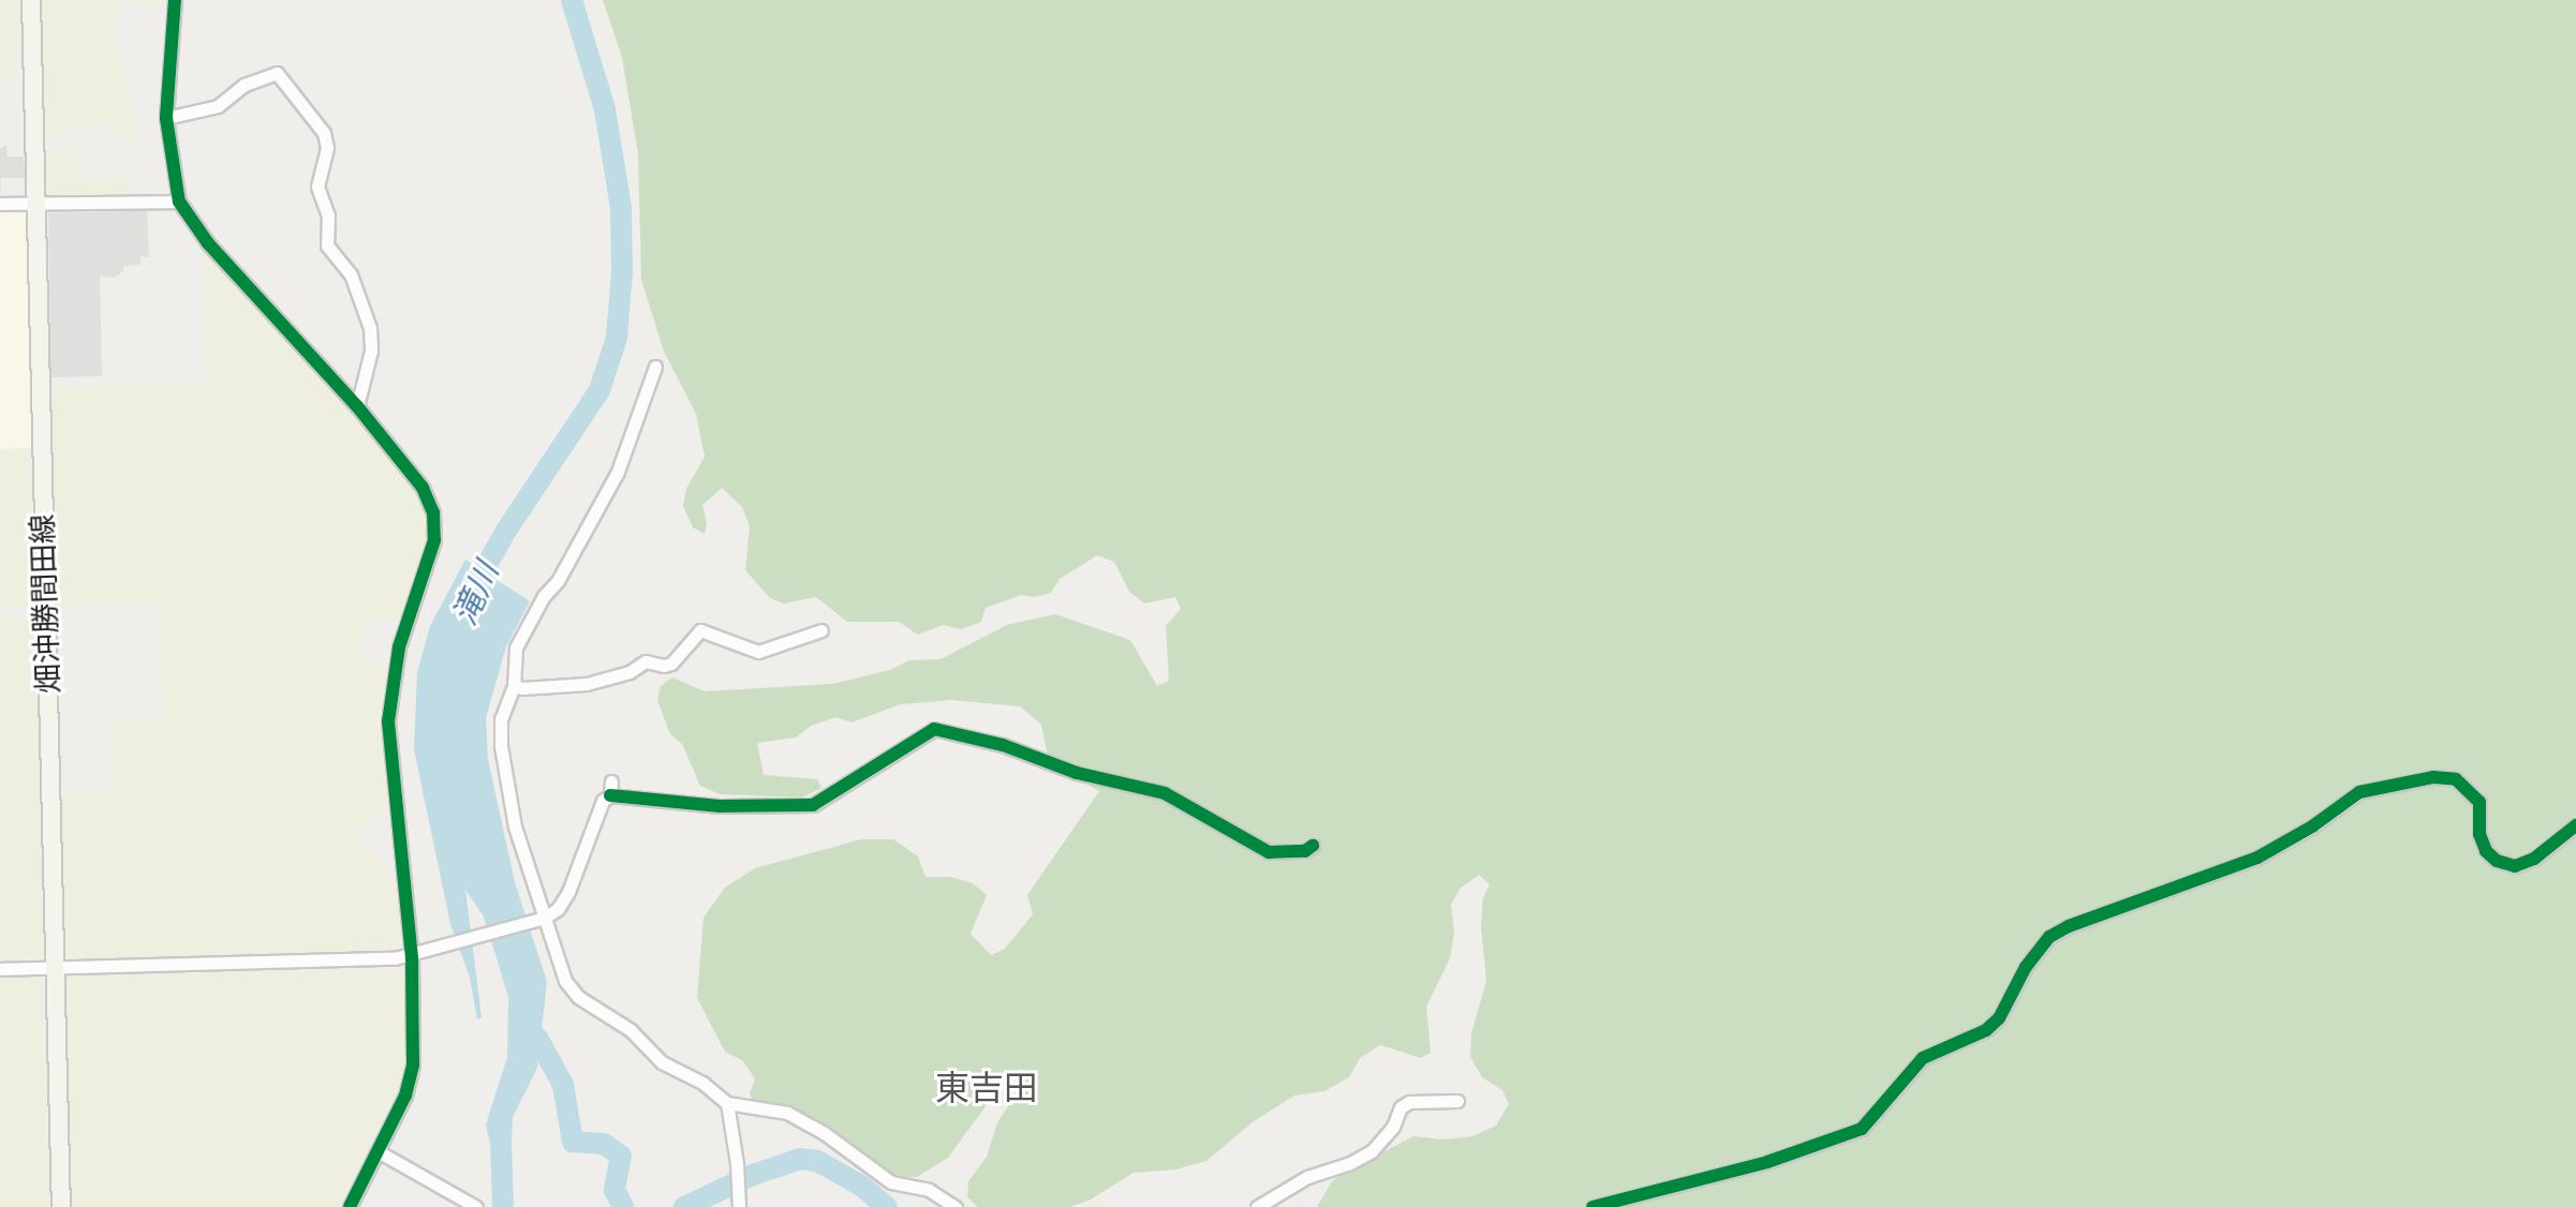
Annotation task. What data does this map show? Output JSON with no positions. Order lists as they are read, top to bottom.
{
  "streets": {
    "main road": ["畑沖勝間田線"]
  },
  "districts": ["東吉田"],
  "water": ["滝川"]
}
